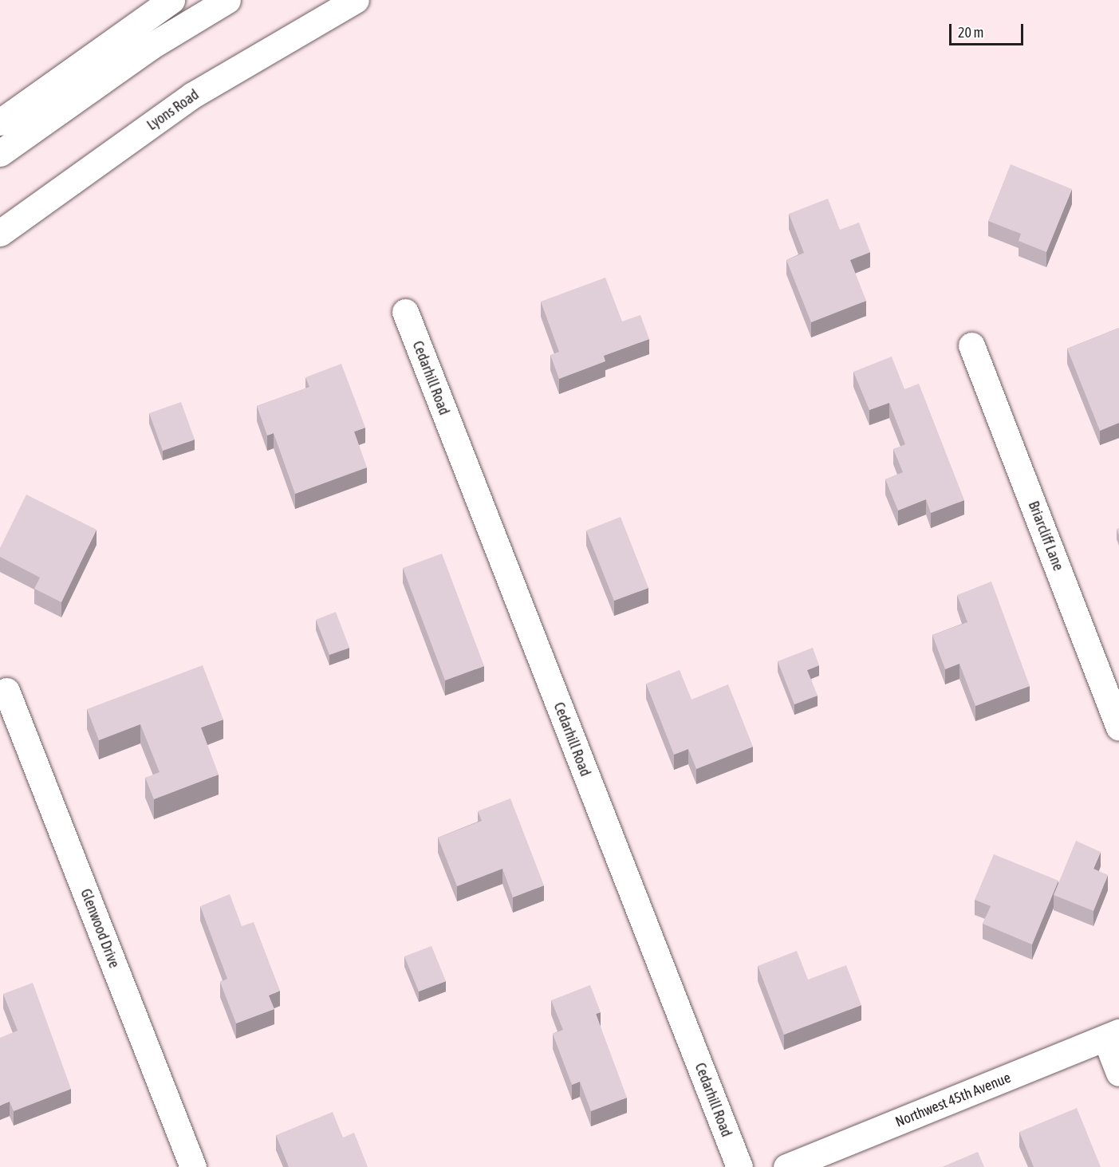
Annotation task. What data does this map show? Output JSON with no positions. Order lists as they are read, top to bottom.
{
  "streets": {
    "street": [
      "Lyons Road",
      "Cedarhill Road",
      "Briarcliff Lane",
      "Glenwood Drive",
      "Northwest 45th Avenue"
    ]
  },
  "scale_bar": "20 m"
}
